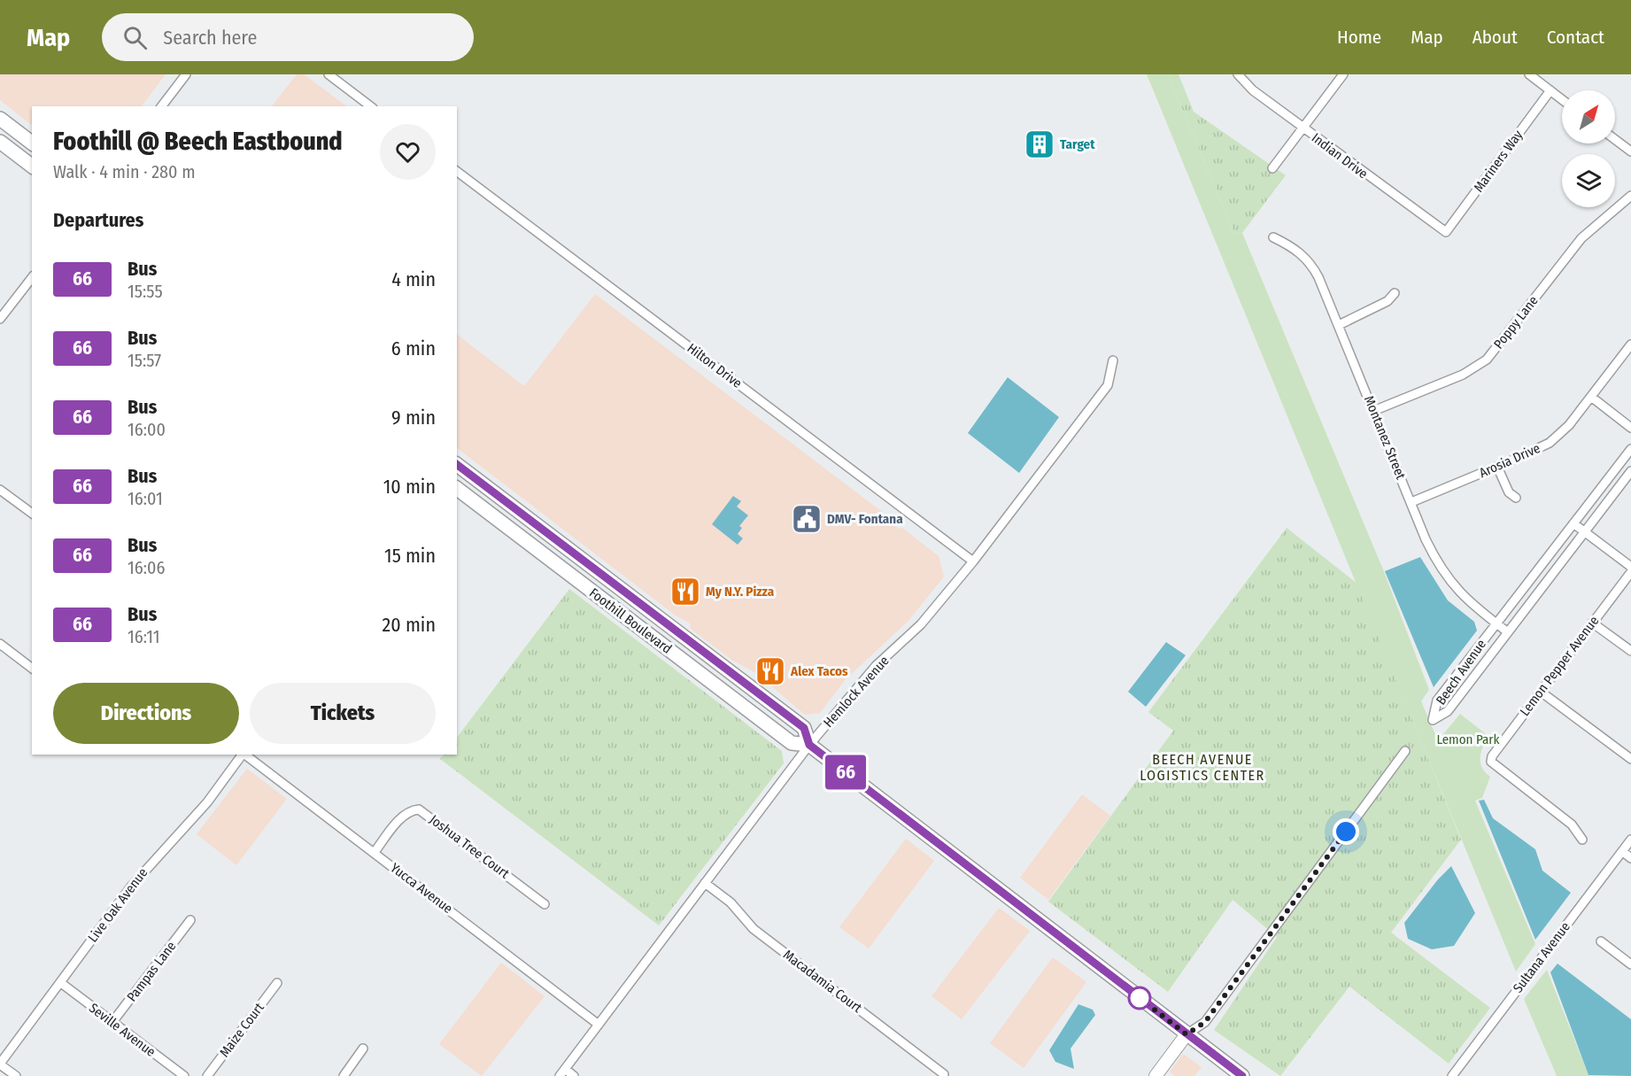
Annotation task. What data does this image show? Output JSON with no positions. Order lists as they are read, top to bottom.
{
  "streets": {
    "main road": ["Foothill Boulevard"],
    "street": [
      "Indian Drive",
      "Mariners Way",
      "Poppy Lane",
      "Hilton Drive",
      "Montanez Street",
      "Arosia Drive",
      "Lemon Pepper Avenue",
      "Beech Avenue",
      "Hemlock Avenue",
      "Joshua Tree Court",
      "Yucca Avenue",
      "Live Oak Avenue",
      "Sultana Avenue",
      "Pampas Lane",
      "Macadamia Court",
      "Seville Avenue",
      "Maize Court"
    ]
  },
  "crossings": [
    ["Indian Drive", "Mariners Way"],
    ["Poppy Lane", "Montanez Street"],
    ["Hilton Drive", "Hemlock Avenue"],
    ["Montanez Street", "Arosia Drive"],
    ["Montanez Street", "Beech Avenue"],
    ["Foothill Boulevard", "Hemlock Avenue"],
    ["Hemlock Avenue", "Yucca Avenue"],
    ["Hemlock Avenue", "Macadamia Court"],
    ["Joshua Tree Court", "Yucca Avenue"],
    ["Live Oak Avenue", "Seville Avenue"],
    ["Pampas Lane", "Seville Avenue"]
  ],
  "districts": ["BEECH AVENUE LOGISTICS CENTER"],
  "parks": ["Lemon Park"],
  "places": {
    "building": ["Target"],
    "public building": ["DMV- Fontana"],
    "restaurant": ["My N.Y. Pizza", "Alex Tacos"]
  },
  "lines": ["bus line 66"],
  "north": "top right",
  "page": {
    "header": "Map",
    "search": "Search here",
    "nav": [
      "Home",
      "Map",
      "About",
      "Contact"
    ],
    "on_map": "66",
    "heading": [
      ["Foothill @ Beech Eastbound", "Walk · 4 min · 280 m"],
      "Departures"
    ],
    "list": [
      {
        "mark": "66",
        "name": "Bus",
        "note": "15:55",
        "value": "4 min"
      },
      {
        "mark": "66",
        "name": "Bus",
        "note": "15:57",
        "value": "6 min"
      },
      {
        "mark": "66",
        "name": "Bus",
        "note": "16:00",
        "value": "9 min"
      },
      {
        "mark": "66",
        "name": "Bus",
        "note": "16:01",
        "value": "10 min"
      },
      {
        "mark": "66",
        "name": "Bus",
        "note": "16:06",
        "value": "15 min"
      },
      {
        "mark": "66",
        "name": "Bus",
        "note": "16:11",
        "value": "20 min"
      }
    ],
    "buttons": ["Directions", "Tickets"]
  }
}
